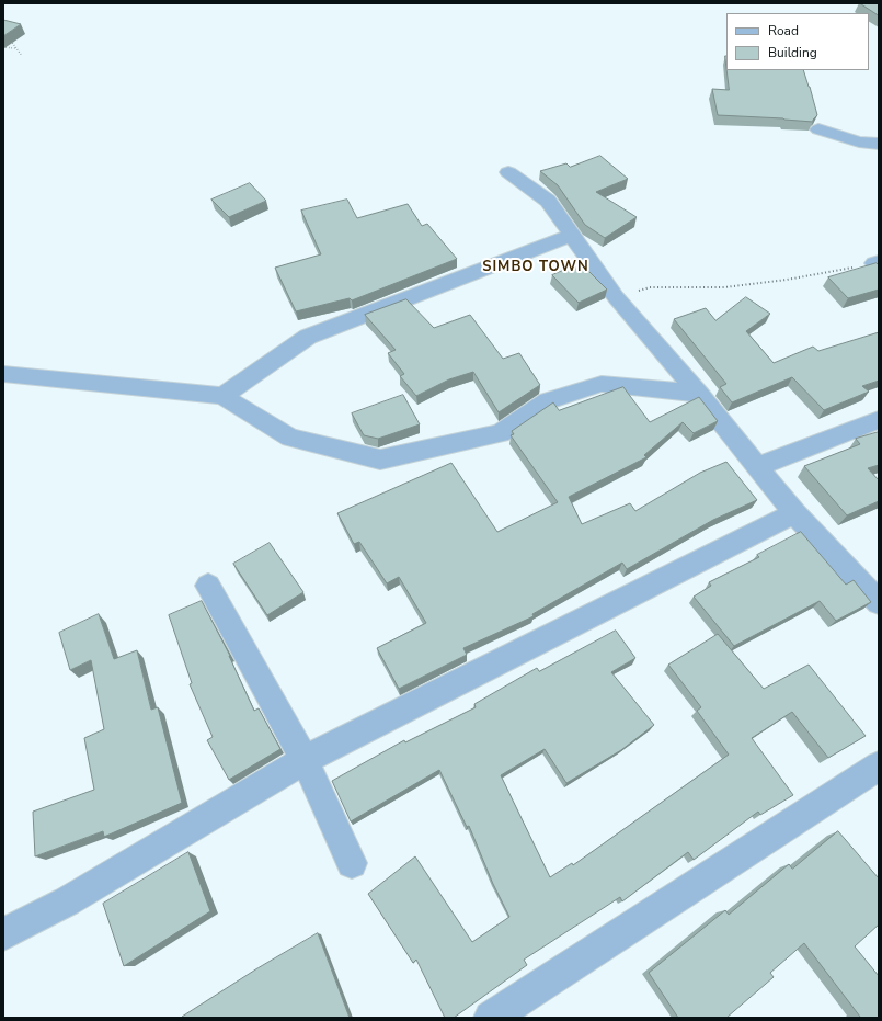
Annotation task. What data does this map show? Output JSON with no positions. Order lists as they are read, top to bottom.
{
  "districts": ["SIMBO TOWN"],
  "legend": ["Road", "Building"]
}
